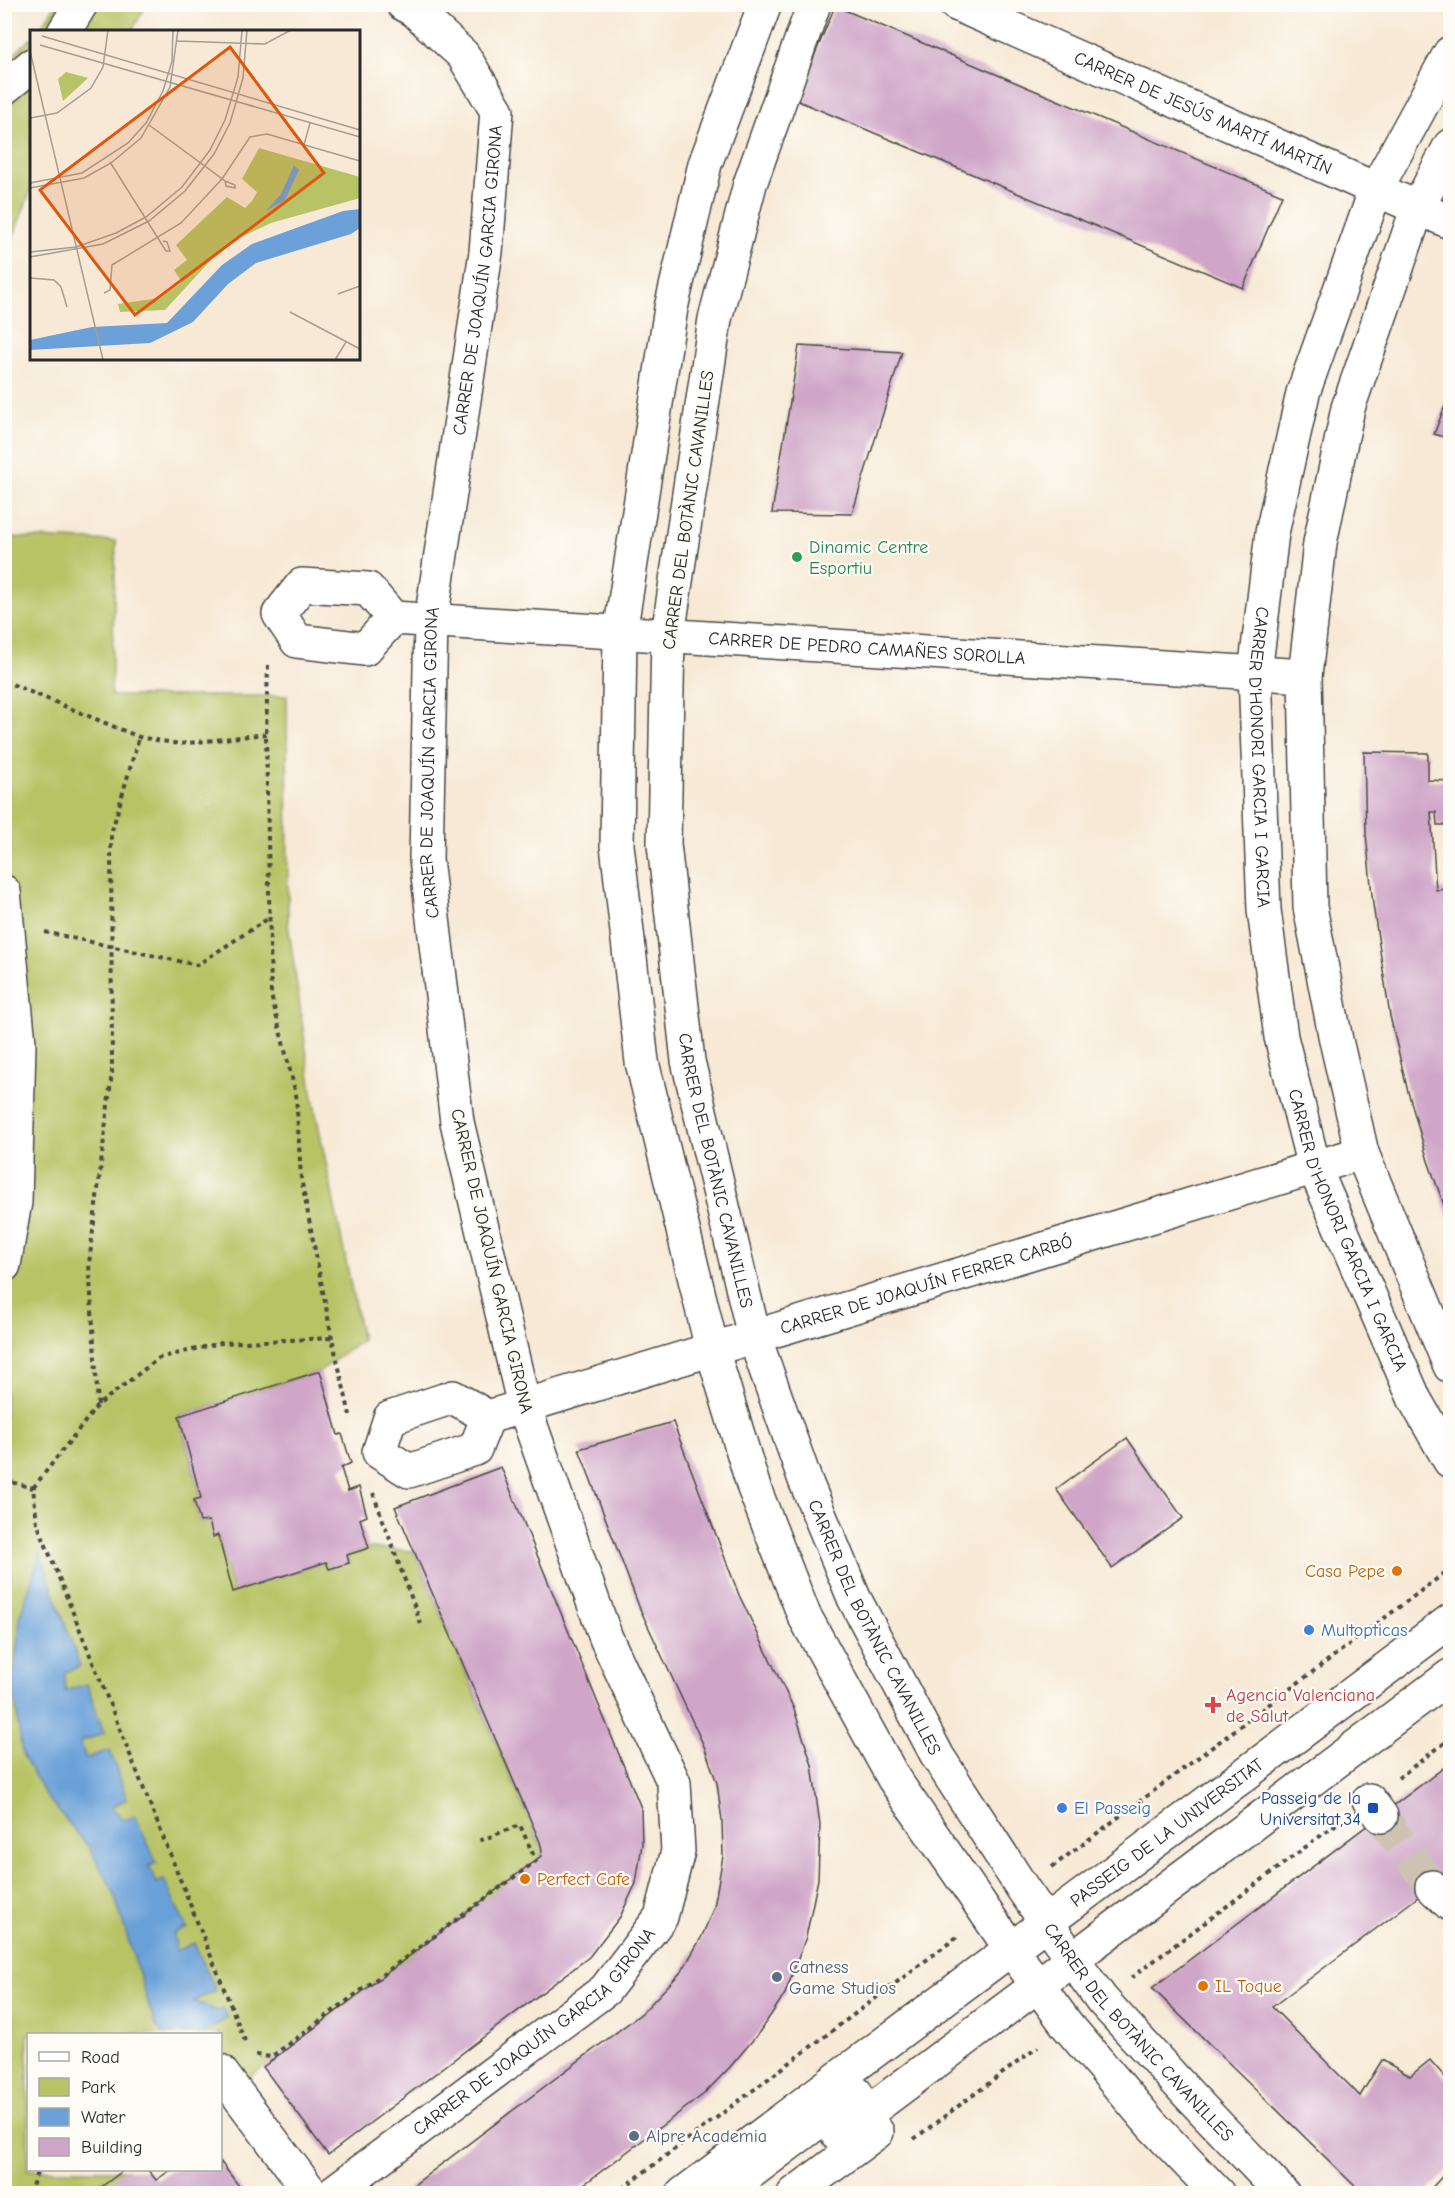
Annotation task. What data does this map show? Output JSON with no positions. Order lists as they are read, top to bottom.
{
  "streets": {
    "street": [
      "CARRER DE JESÚS MARTÍ MARTÍN",
      "CARRER DE JOAQUÍN GARCIA GIRONA",
      "CARRER DEL BOTÀNIC CAVANILLES",
      "CARRER DE PEDRO CAMAÑES SOROLLA",
      "CARRER D'HONORI GARCIA I GARCIA",
      "CARRER DE JOAQUÍN FERRER CARBÓ",
      "PASSEIG DE LA UNIVERSITAT"
    ]
  },
  "crossings": [
    ["CARRER DE JESÚS MARTÍ MARTÍN", "CARRER D'HONORI GARCIA I GARCIA"],
    ["CARRER DE JOAQUÍN GARCIA GIRONA", "CARRER DE PEDRO CAMAÑES SOROLLA"],
    ["CARRER DE JOAQUÍN GARCIA GIRONA", "CARRER DE JOAQUÍN FERRER CARBÓ"],
    ["CARRER DEL BOTÀNIC CAVANILLES", "CARRER DE PEDRO CAMAÑES SOROLLA"],
    ["CARRER DEL BOTÀNIC CAVANILLES", "CARRER DE JOAQUÍN FERRER CARBÓ"],
    ["CARRER DEL BOTÀNIC CAVANILLES", "PASSEIG DE LA UNIVERSITAT"],
    ["CARRER DE PEDRO CAMAÑES SOROLLA", "CARRER D'HONORI GARCIA I GARCIA"],
    ["CARRER D'HONORI GARCIA I GARCIA", "CARRER DE JOAQUÍN FERRER CARBÓ"]
  ],
  "places": {
    "other": [
      "Dinamic Centre Esportiu",
      "Casa Pepe",
      "Multopticas",
      "El Passeig",
      "Perfect Cafe",
      "Catness Game Studios",
      "IL Toque",
      "Alpre Academia"
    ],
    "health": ["Agencia Valenciana de Salut"],
    "transit": ["Passeig de la Universitat,34"]
  },
  "legend": [
    "Road",
    "Park",
    "Water",
    "Building"
  ]
}
